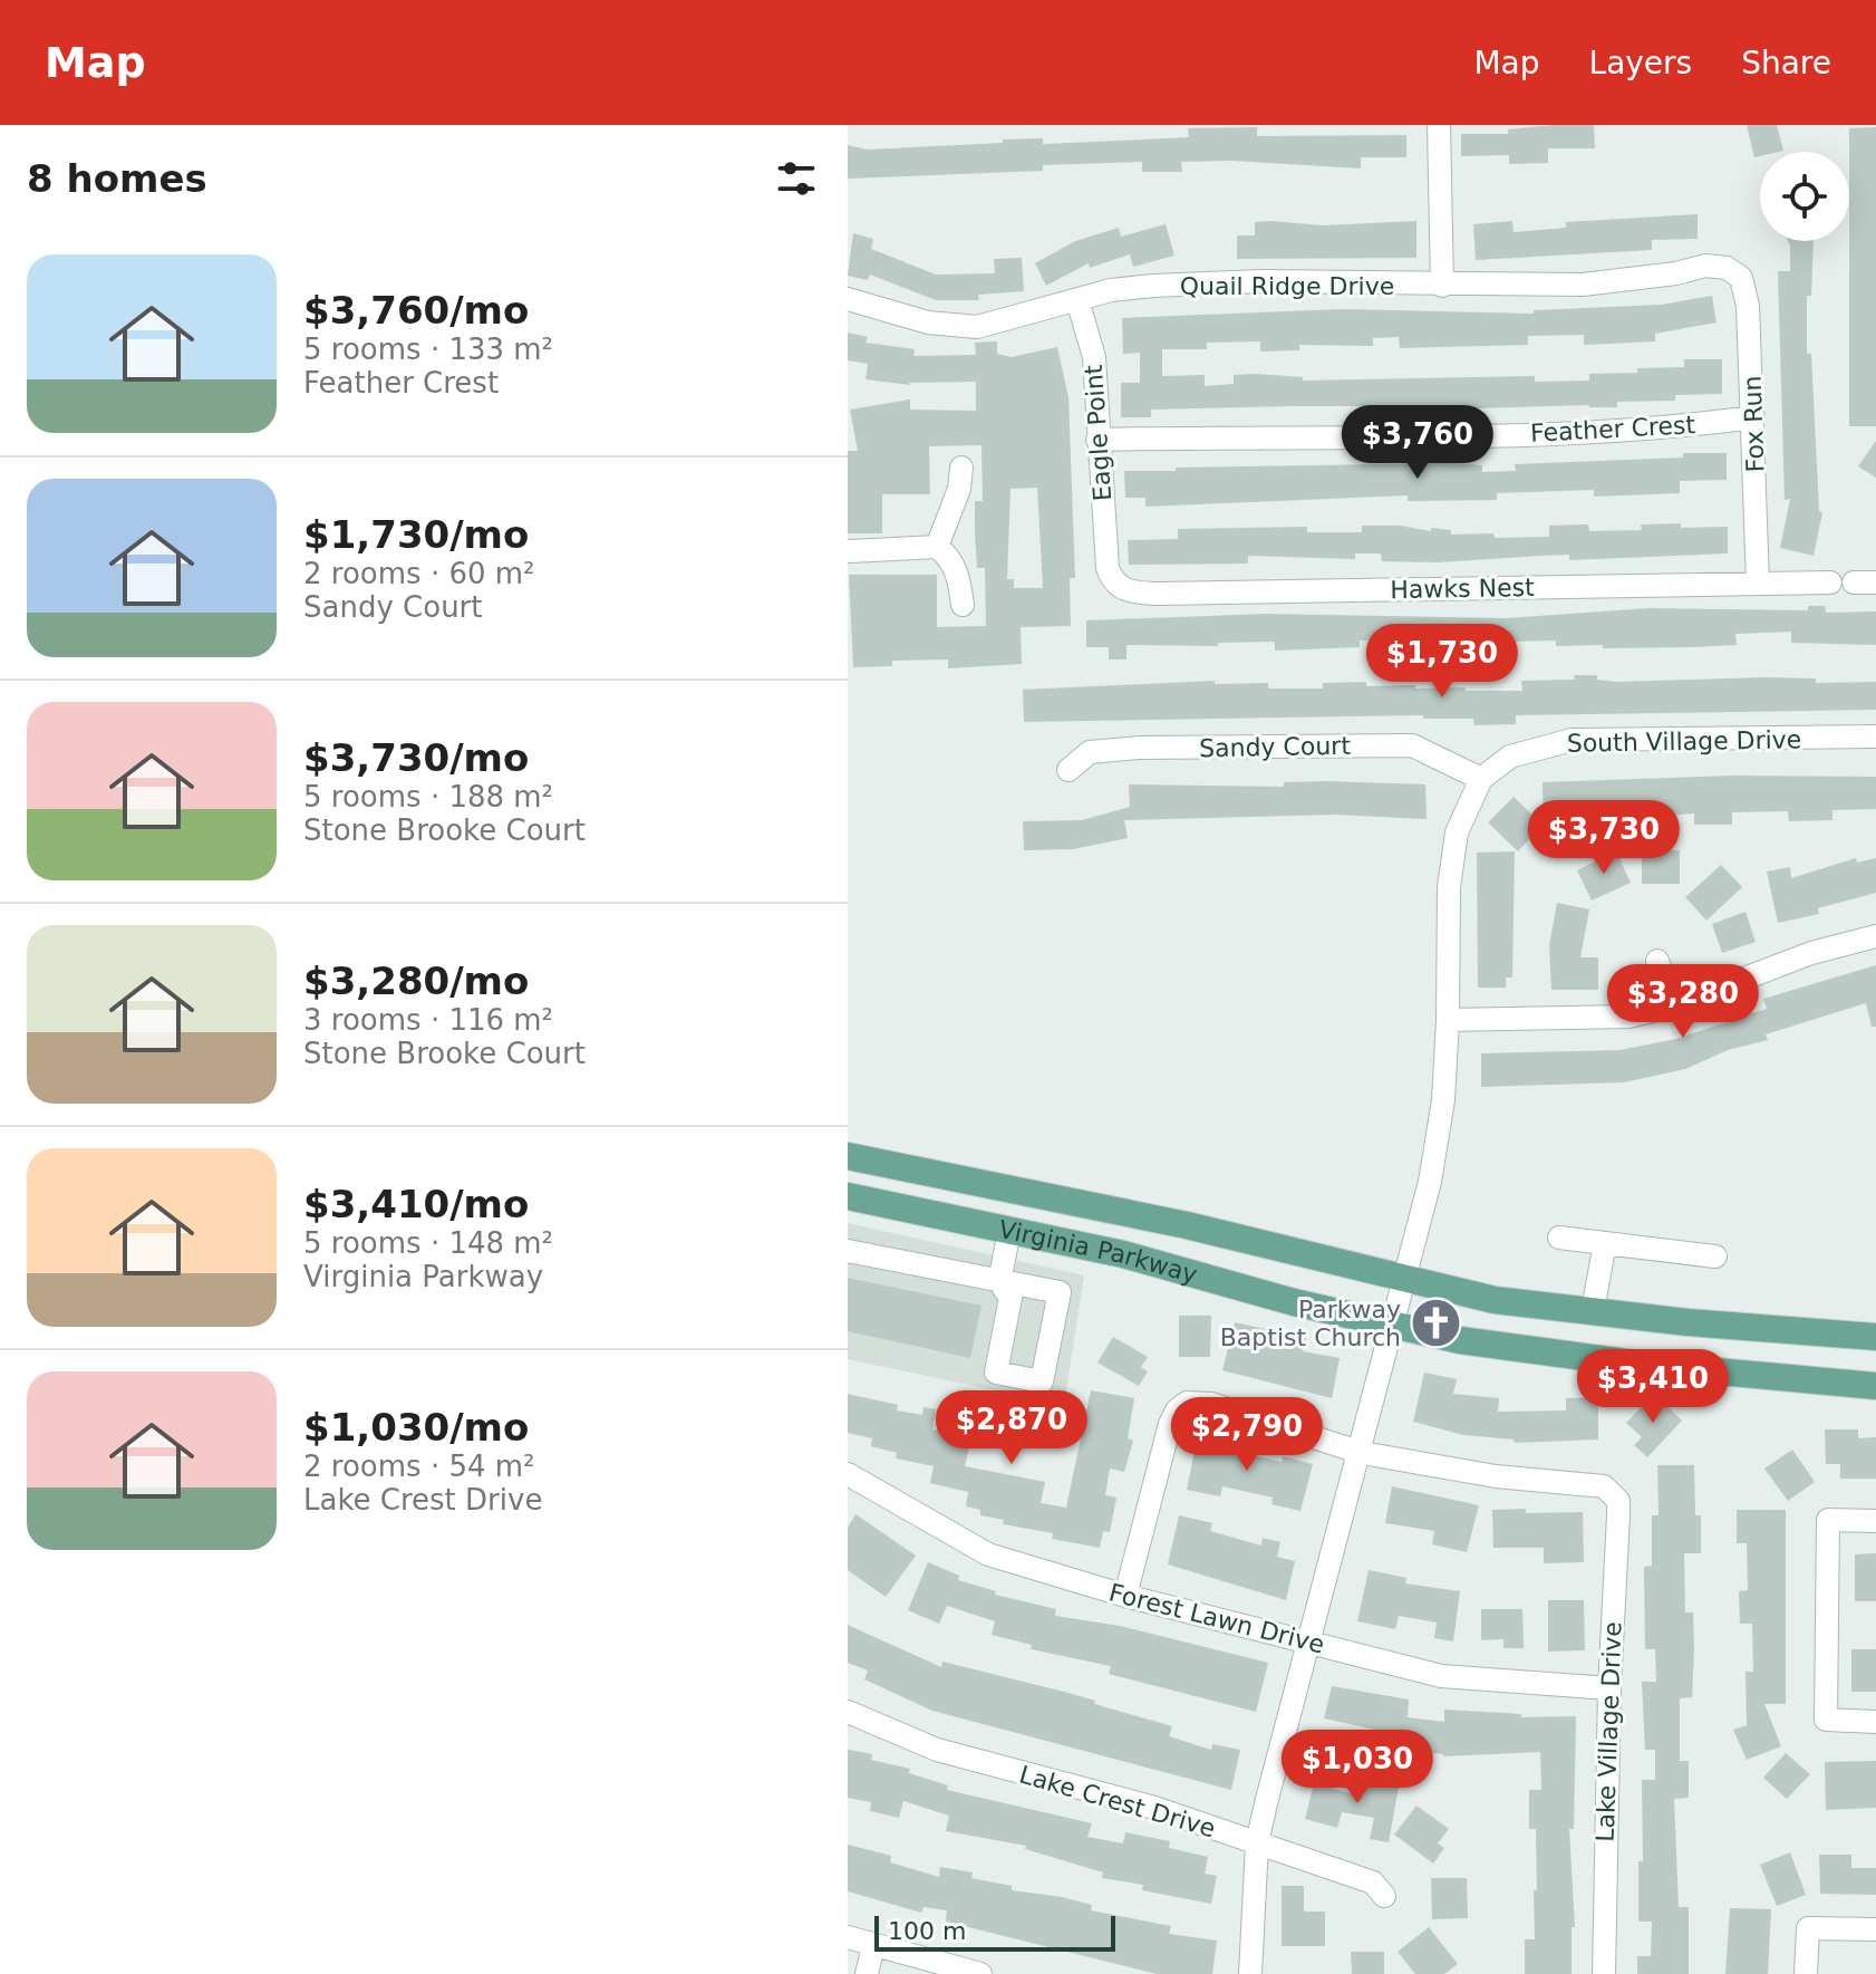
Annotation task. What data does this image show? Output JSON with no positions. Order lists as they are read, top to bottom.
{
  "streets": {
    "main road": ["Virginia Parkway"],
    "street": [
      "Quail Ridge Drive",
      "Fox Run",
      "Feather Crest",
      "Eagle Point",
      "Hawks Nest",
      "South Village Drive",
      "Sandy Court",
      "Forest Lawn Drive",
      "Lake Village Drive",
      "Lake Crest Drive"
    ]
  },
  "crossings": [
    ["Quail Ridge Drive", "Fox Run"],
    ["Quail Ridge Drive", "Eagle Point"],
    ["Fox Run", "Feather Crest"],
    ["Fox Run", "Hawks Nest"],
    ["Feather Crest", "Eagle Point"],
    ["Eagle Point", "Hawks Nest"],
    ["South Village Drive", "Sandy Court"],
    ["Forest Lawn Drive", "Lake Village Drive"]
  ],
  "places": {
    "church": ["Parkway Baptist Church"]
  },
  "scale_bar": "100 m",
  "page": {
    "header": "Map",
    "nav": ["Map", "Layers", "Share"],
    "heading": "8 homes",
    "list": [
      {
        "name": "$3,760/mo",
        "note": "5 rooms · 133 m² · Feather Crest"
      },
      {
        "name": "$1,730/mo",
        "note": "2 rooms · 60 m² · Sandy Court"
      },
      {
        "name": "$3,730/mo",
        "note": "5 rooms · 188 m² · Stone Brooke Court"
      },
      {
        "name": "$3,280/mo",
        "note": "3 rooms · 116 m² · Stone Brooke Court"
      },
      {
        "name": "$3,410/mo",
        "note": "5 rooms · 148 m² · Virginia Parkway"
      },
      {
        "name": "$1,030/mo",
        "note": "2 rooms · 54 m² · Lake Crest Drive"
      }
    ],
    "price": [
      "$3,760",
      "$1,730",
      "$3,730",
      "$3,280",
      "$3,410",
      "$2,870",
      "$2,790",
      "$1,030"
    ],
    "scale": "100 m"
  }
}
